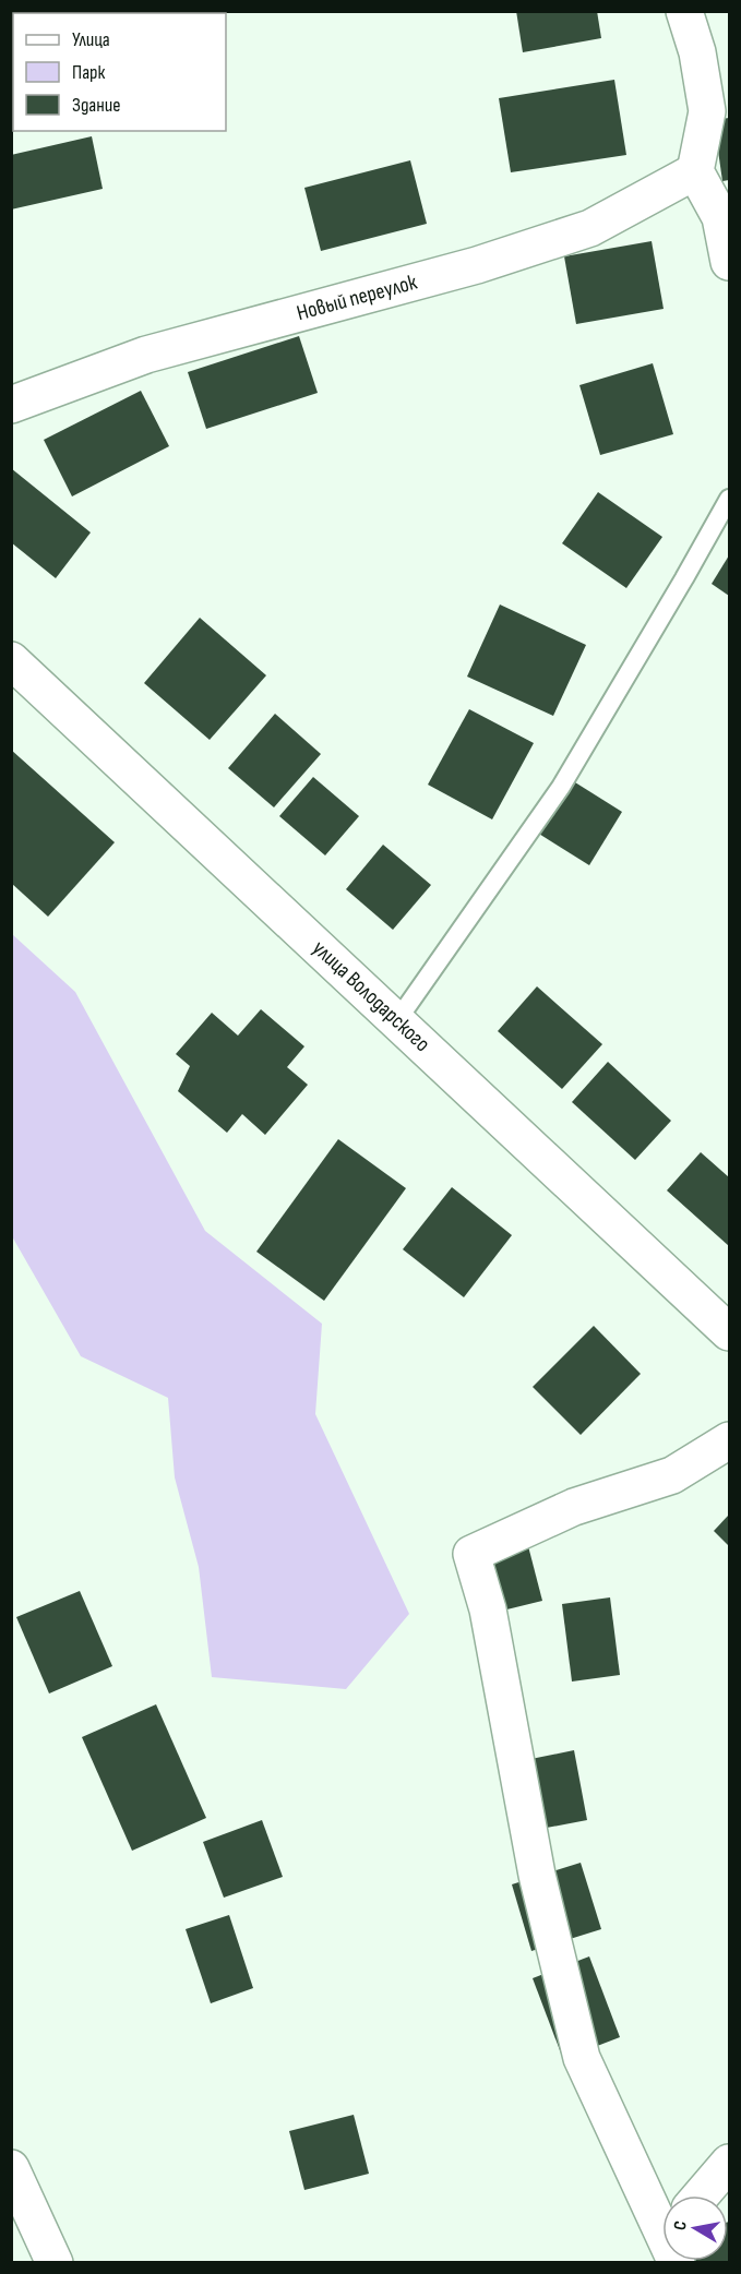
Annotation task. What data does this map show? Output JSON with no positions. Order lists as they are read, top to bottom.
{
  "streets": {
    "street": ["Новый переулок", "улица Володарского"]
  },
  "legend": ["Улица", "Парк", "Здание"],
  "north": "left"
}
